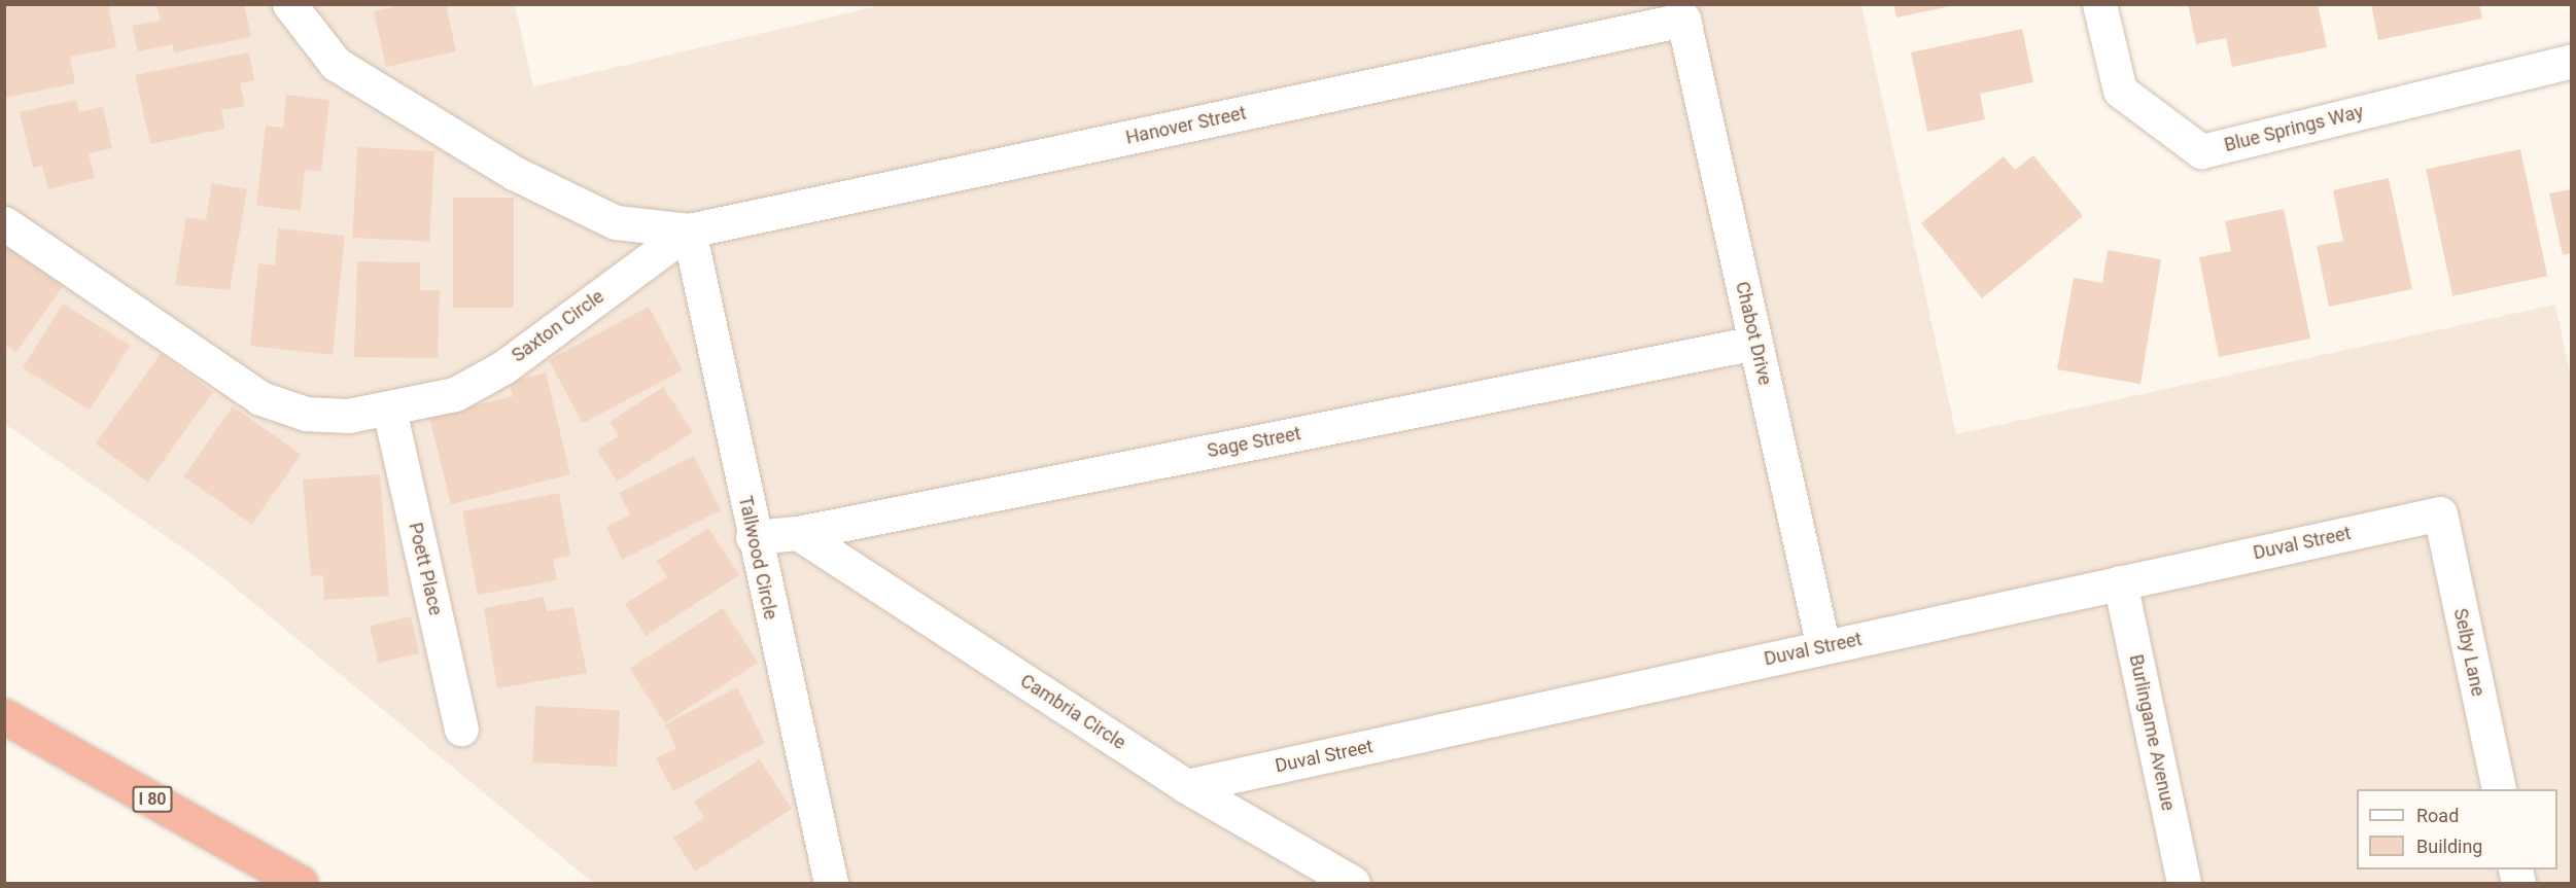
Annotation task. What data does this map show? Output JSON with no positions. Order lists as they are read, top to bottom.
{
  "streets": {
    "highway": ["I 80"],
    "street": [
      "Hanover Street",
      "Blue Springs Way",
      "Saxton Circle",
      "Chabot Drive",
      "Sage Street",
      "Duval Street",
      "Tallwood Circle",
      "Poett Place",
      "Selby Lane",
      "Cambria Circle",
      "Burlingame Avenue"
    ]
  },
  "crossings": [
    ["Hanover Street", "Saxton Circle"],
    ["Hanover Street", "Chabot Drive"],
    ["Hanover Street", "Tallwood Circle"],
    ["Saxton Circle", "Tallwood Circle"],
    ["Saxton Circle", "Poett Place"],
    ["Chabot Drive", "Sage Street"],
    ["Chabot Drive", "Duval Street"],
    ["Sage Street", "Tallwood Circle"],
    ["Sage Street", "Cambria Circle"],
    ["Duval Street", "Selby Lane"],
    ["Duval Street", "Cambria Circle"],
    ["Duval Street", "Burlingame Avenue"]
  ],
  "legend": ["Road", "Building"]
}
